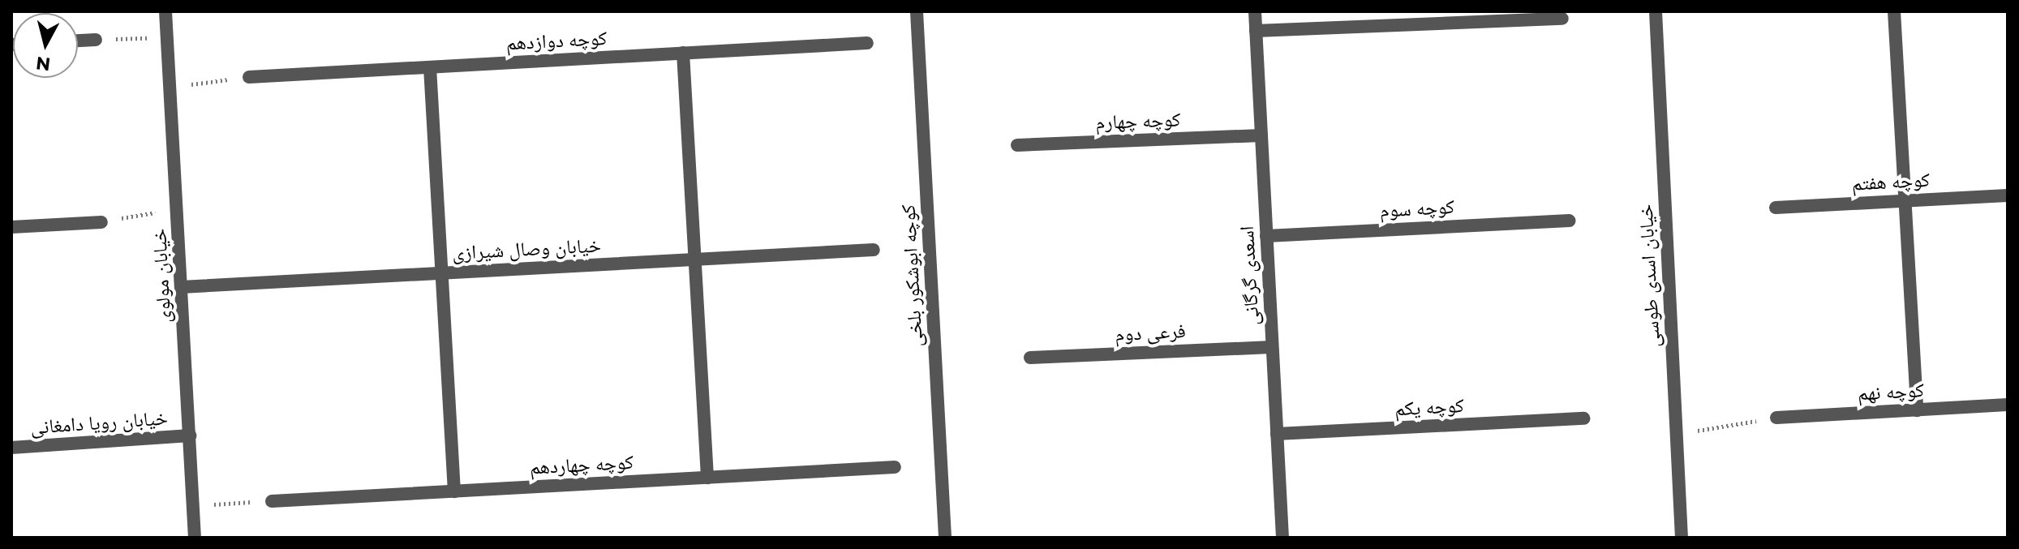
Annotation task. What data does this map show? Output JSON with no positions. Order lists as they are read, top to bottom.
{
  "streets": {
    "street": [
      "کوچه دوازدهم",
      "کوچه چهارم",
      "کوچه هفتم",
      "کوچه سوم",
      "خیابان وصال شیرازی",
      "خیابان مولوی",
      "کوچه ابوشکور بلخی",
      "اسعدی گرگانی",
      "خیابان اسدی طوسی",
      "فرعی دوم",
      "کوچه نهم",
      "کوچه یکم",
      "خیابان رویا دامغانی",
      "کوچه چهاردهم"
    ]
  },
  "crossings": [
    ["کوچه چهارم", "اسعدی گرگانی"],
    ["کوچه سوم", "اسعدی گرگانی"],
    ["خیابان وصال شیرازی", "خیابان مولوی"],
    ["خیابان مولوی", "خیابان رویا دامغانی"],
    ["اسعدی گرگانی", "فرعی دوم"],
    ["اسعدی گرگانی", "کوچه یکم"]
  ],
  "north": "bottom"
}
